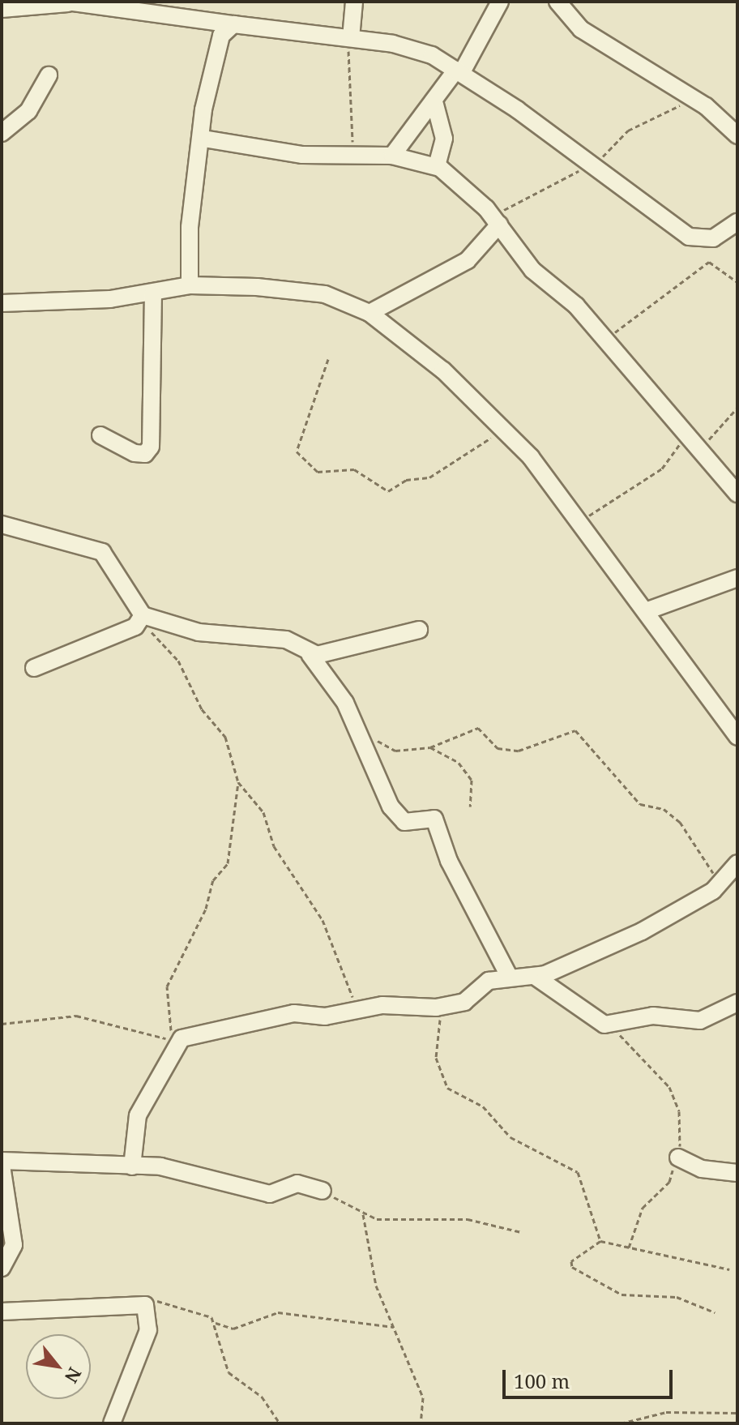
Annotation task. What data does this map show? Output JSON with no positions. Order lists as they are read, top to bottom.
{
  "scale_bar": "100 m",
  "north": "bottom right"
}
